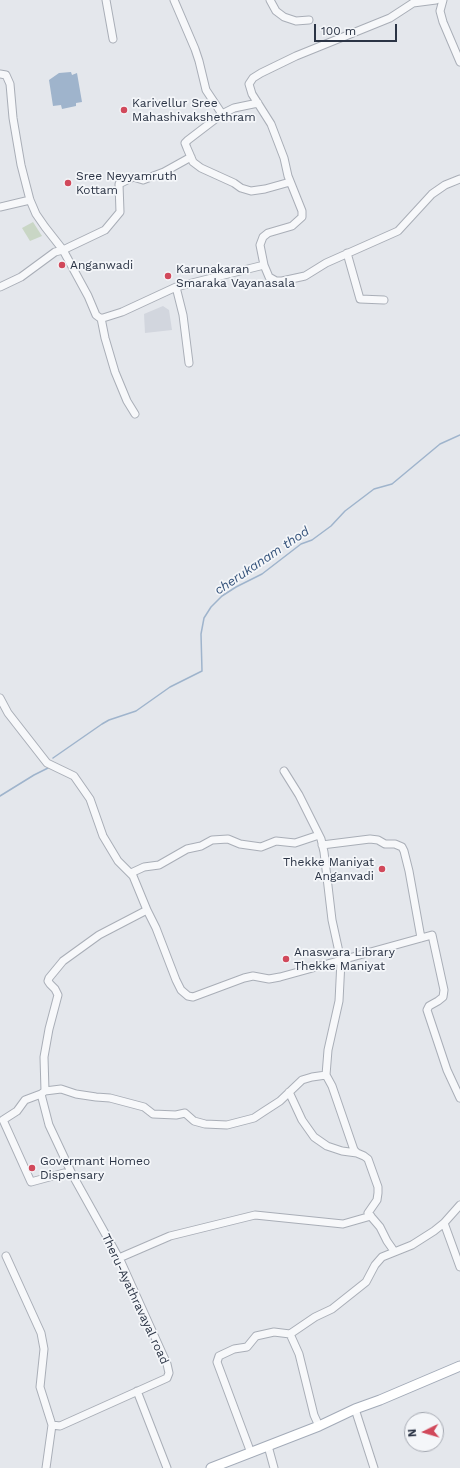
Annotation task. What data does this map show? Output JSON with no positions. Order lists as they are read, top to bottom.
{
  "streets": {
    "street": ["Theru-Ayathravayal road"]
  },
  "water": ["cherukanam thod"],
  "places": [
    "Karivellur Sree Mahashivakshethram",
    "Sree Neyyamruth Kottam",
    "Anganwadi",
    "Karunakaran Smaraka Vayanasala",
    "Thekke Maniyat Anganvadi",
    "Anaswara Library Thekke Maniyat",
    "Govermant Homeo Dispensary"
  ],
  "scale_bar": "100 m",
  "north": "left"
}
